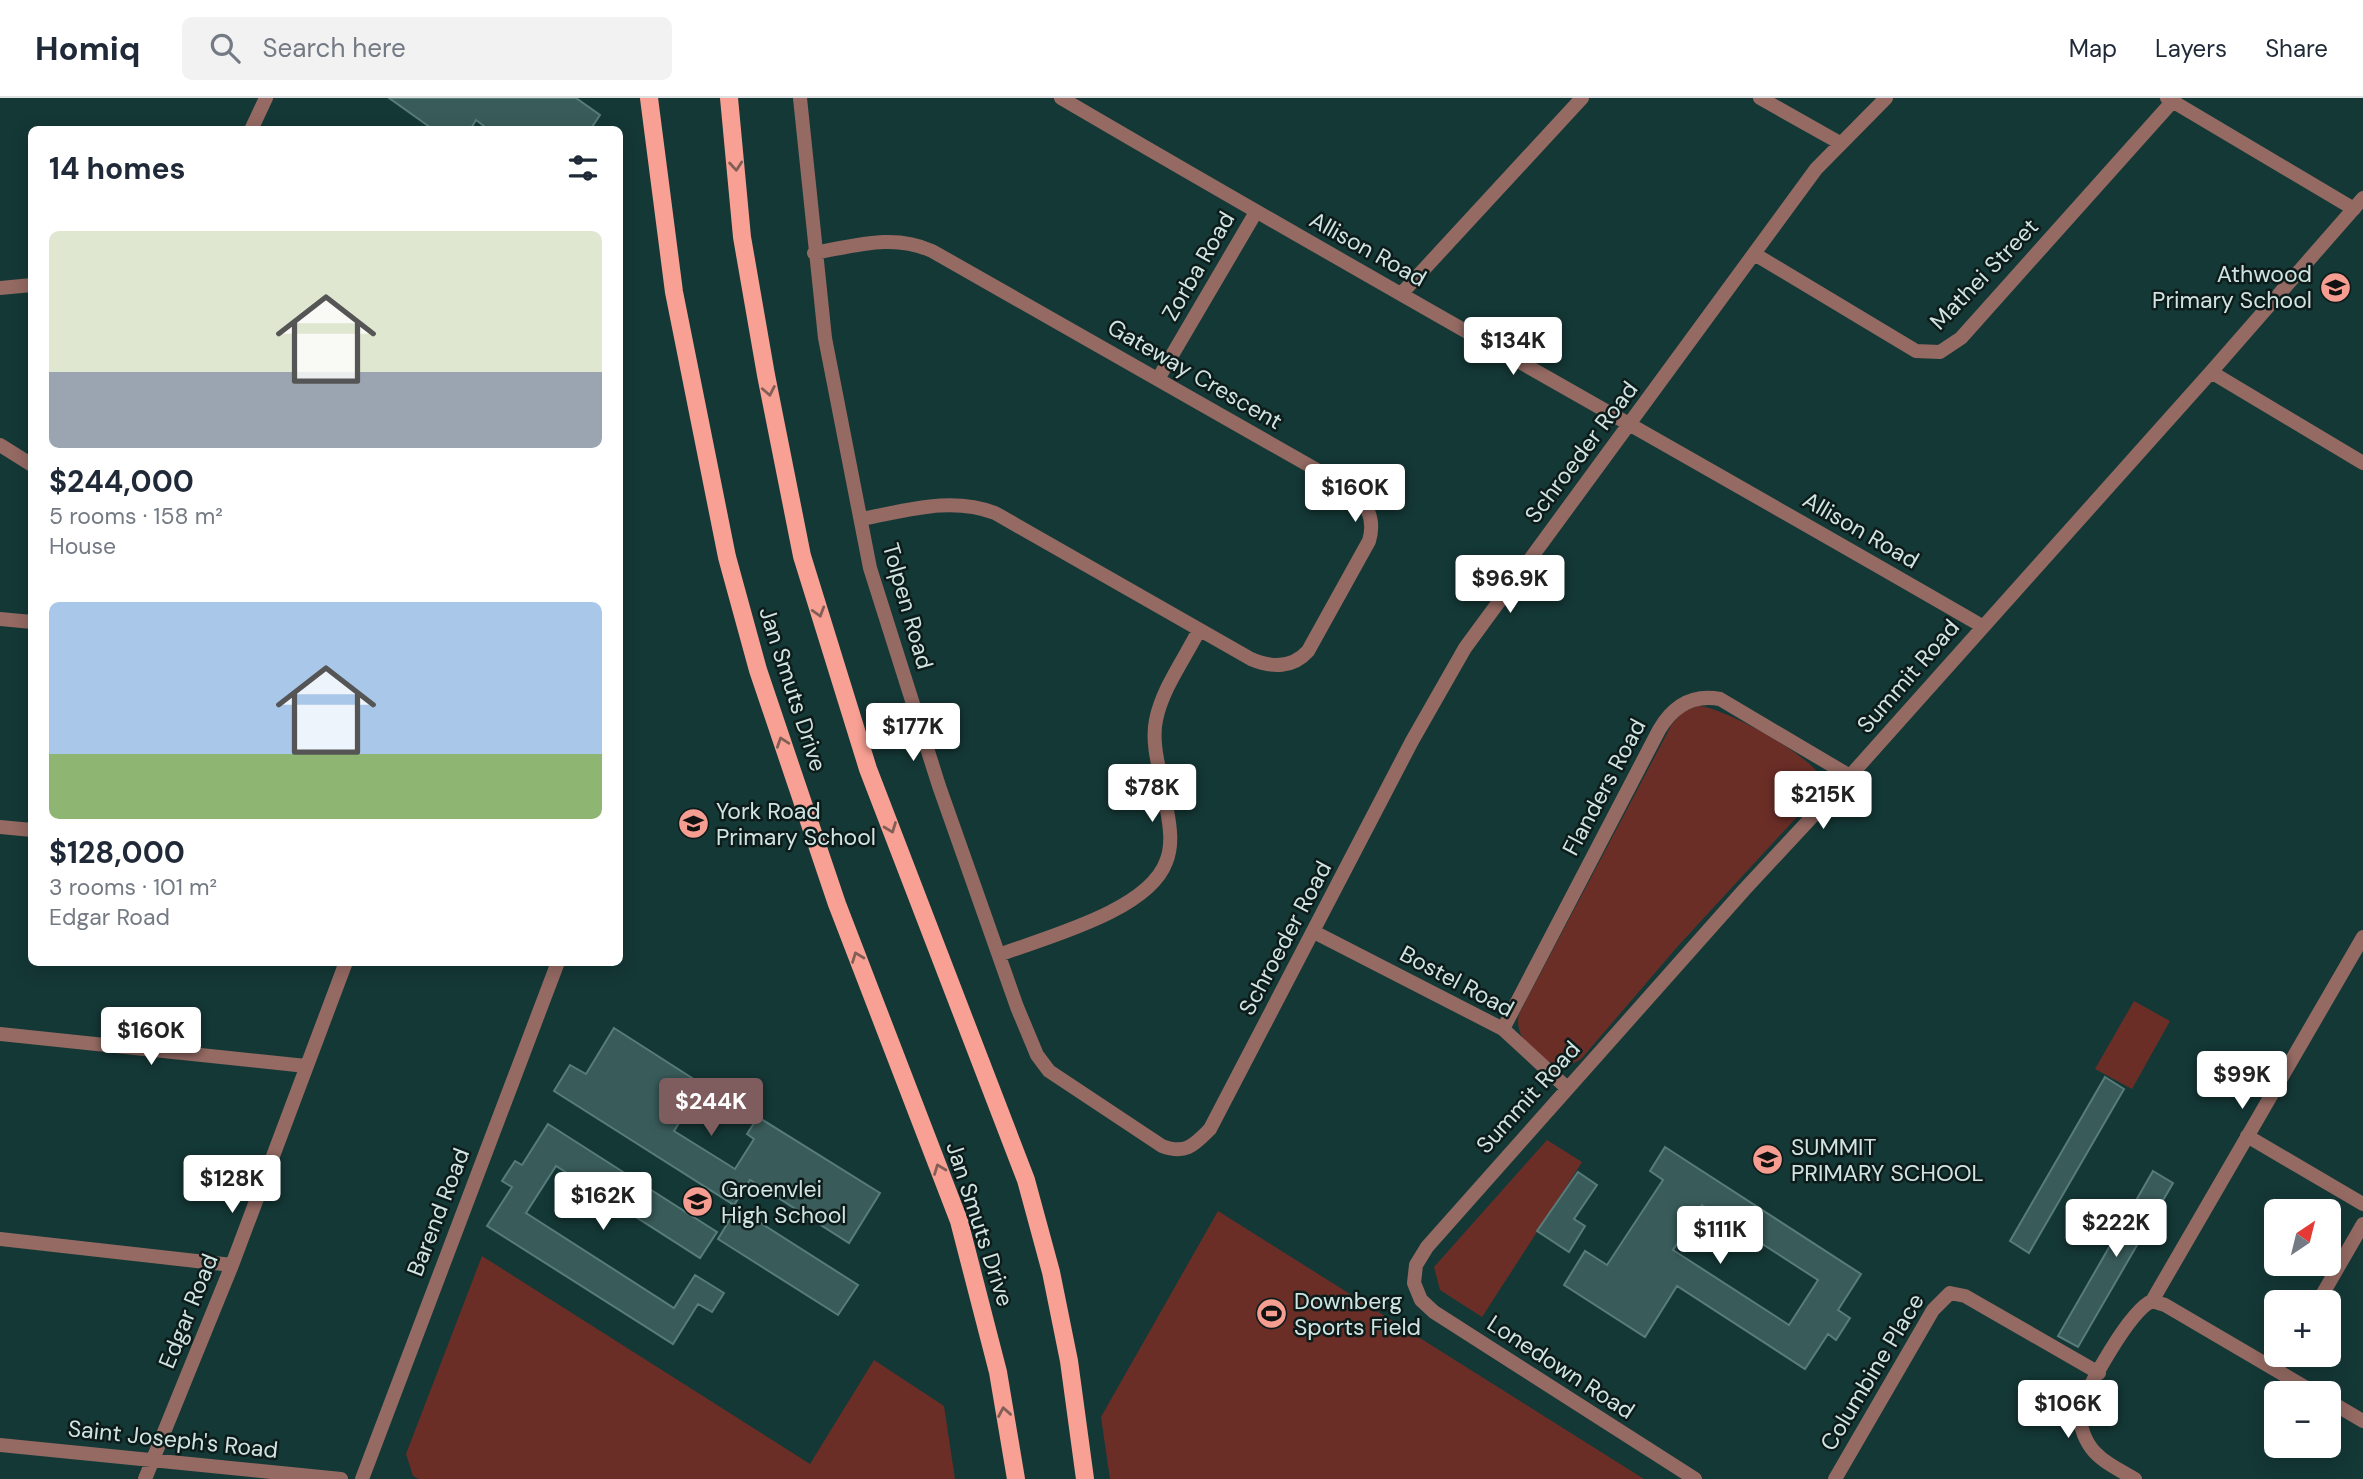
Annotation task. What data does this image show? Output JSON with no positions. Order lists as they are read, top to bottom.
{
  "streets": {
    "main road": ["Jan Smuts Drive"],
    "street": [
      "Allison Road",
      "Zorba Road",
      "Mathei Street",
      "Gateway Crescent",
      "Schroeder Road",
      "Tolpen Road",
      "Summit Road",
      "Flanders Road",
      "Bostel Road",
      "Barend Road",
      "Edgar Road",
      "Lonedown Road",
      "Columbine Place",
      "Saint Joseph's Road"
    ]
  },
  "crossings": [
    ["Allison Road", "Zorba Road"],
    ["Allison Road", "Schroeder Road"],
    ["Allison Road", "Summit Road"],
    ["Zorba Road", "Gateway Crescent"],
    ["Mathei Street", "Schroeder Road"],
    ["Gateway Crescent", "Tolpen Road"],
    ["Schroeder Road", "Tolpen Road"],
    ["Schroeder Road", "Bostel Road"],
    ["Summit Road", "Flanders Road"],
    ["Summit Road", "Bostel Road"],
    ["Summit Road", "Lonedown Road"],
    ["Flanders Road", "Bostel Road"],
    ["Edgar Road", "Saint Joseph's Road"]
  ],
  "places": {
    "school or university": [
      "Athwood Primary School",
      "York Road Primary School",
      "SUMMIT PRIMARY SCHOOL",
      "Groenvlei High School"
    ],
    "sports": ["Downberg Sports Field"]
  },
  "north": "top right",
  "page": {
    "header": "Homiq",
    "search": "Search here",
    "nav": ["Map", "Layers", "Share"],
    "heading": "14 homes",
    "list": [
      {
        "name": "$244,000",
        "note": "5 rooms · 158 m² · House"
      },
      {
        "name": "$128,000",
        "note": "3 rooms · 101 m² · Edgar Road"
      }
    ],
    "price": [
      "$134K",
      "$160K",
      "$96.9K",
      "$177K",
      "$78K",
      "$215K",
      "$160K",
      "$99K",
      "$244K",
      "$128K",
      "$162K",
      "$222K",
      "$111K",
      "$106K"
    ],
    "map_buttons": ["+", "−"]
  }
}
